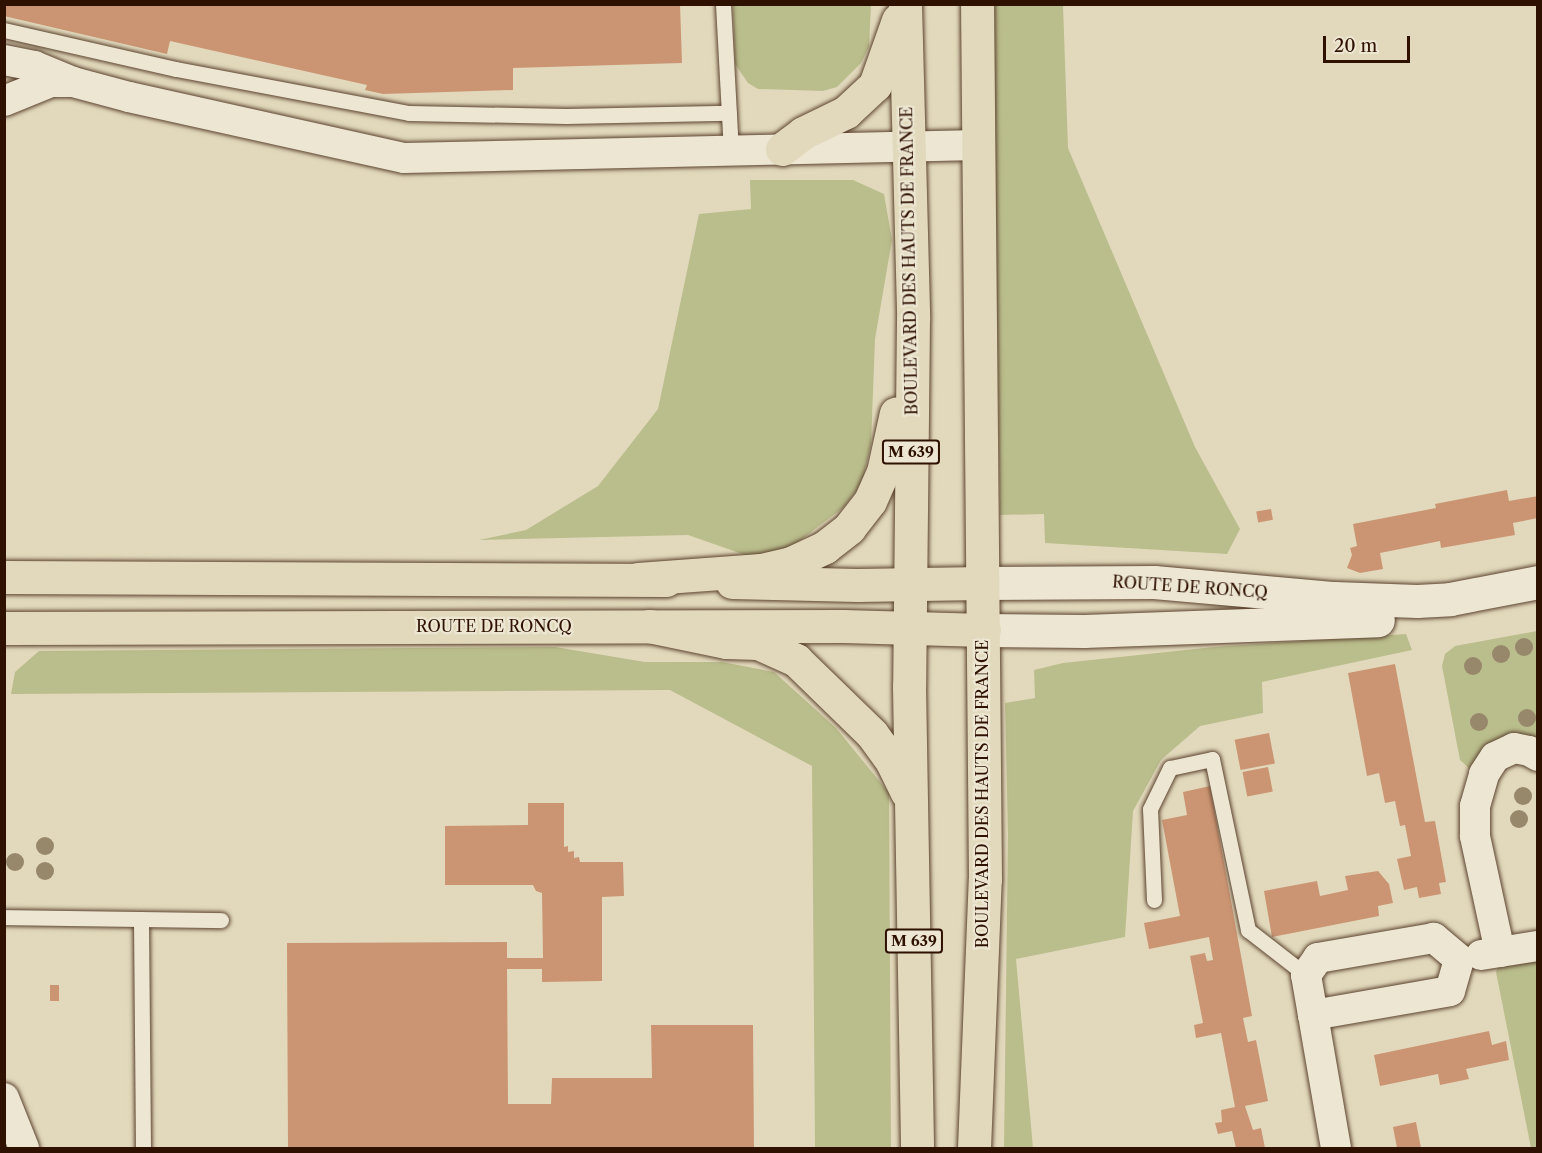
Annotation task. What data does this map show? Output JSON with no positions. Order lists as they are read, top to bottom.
{
  "streets": {
    "main road": ["BOULEVARD DES HAUTS DE FRANCE", "M 639", "ROUTE DE RONCQ"]
  },
  "crossings": [
    ["BOULEVARD DES HAUTS DE FRANCE", "ROUTE DE RONCQ"]
  ],
  "scale_bar": "20 m"
}
